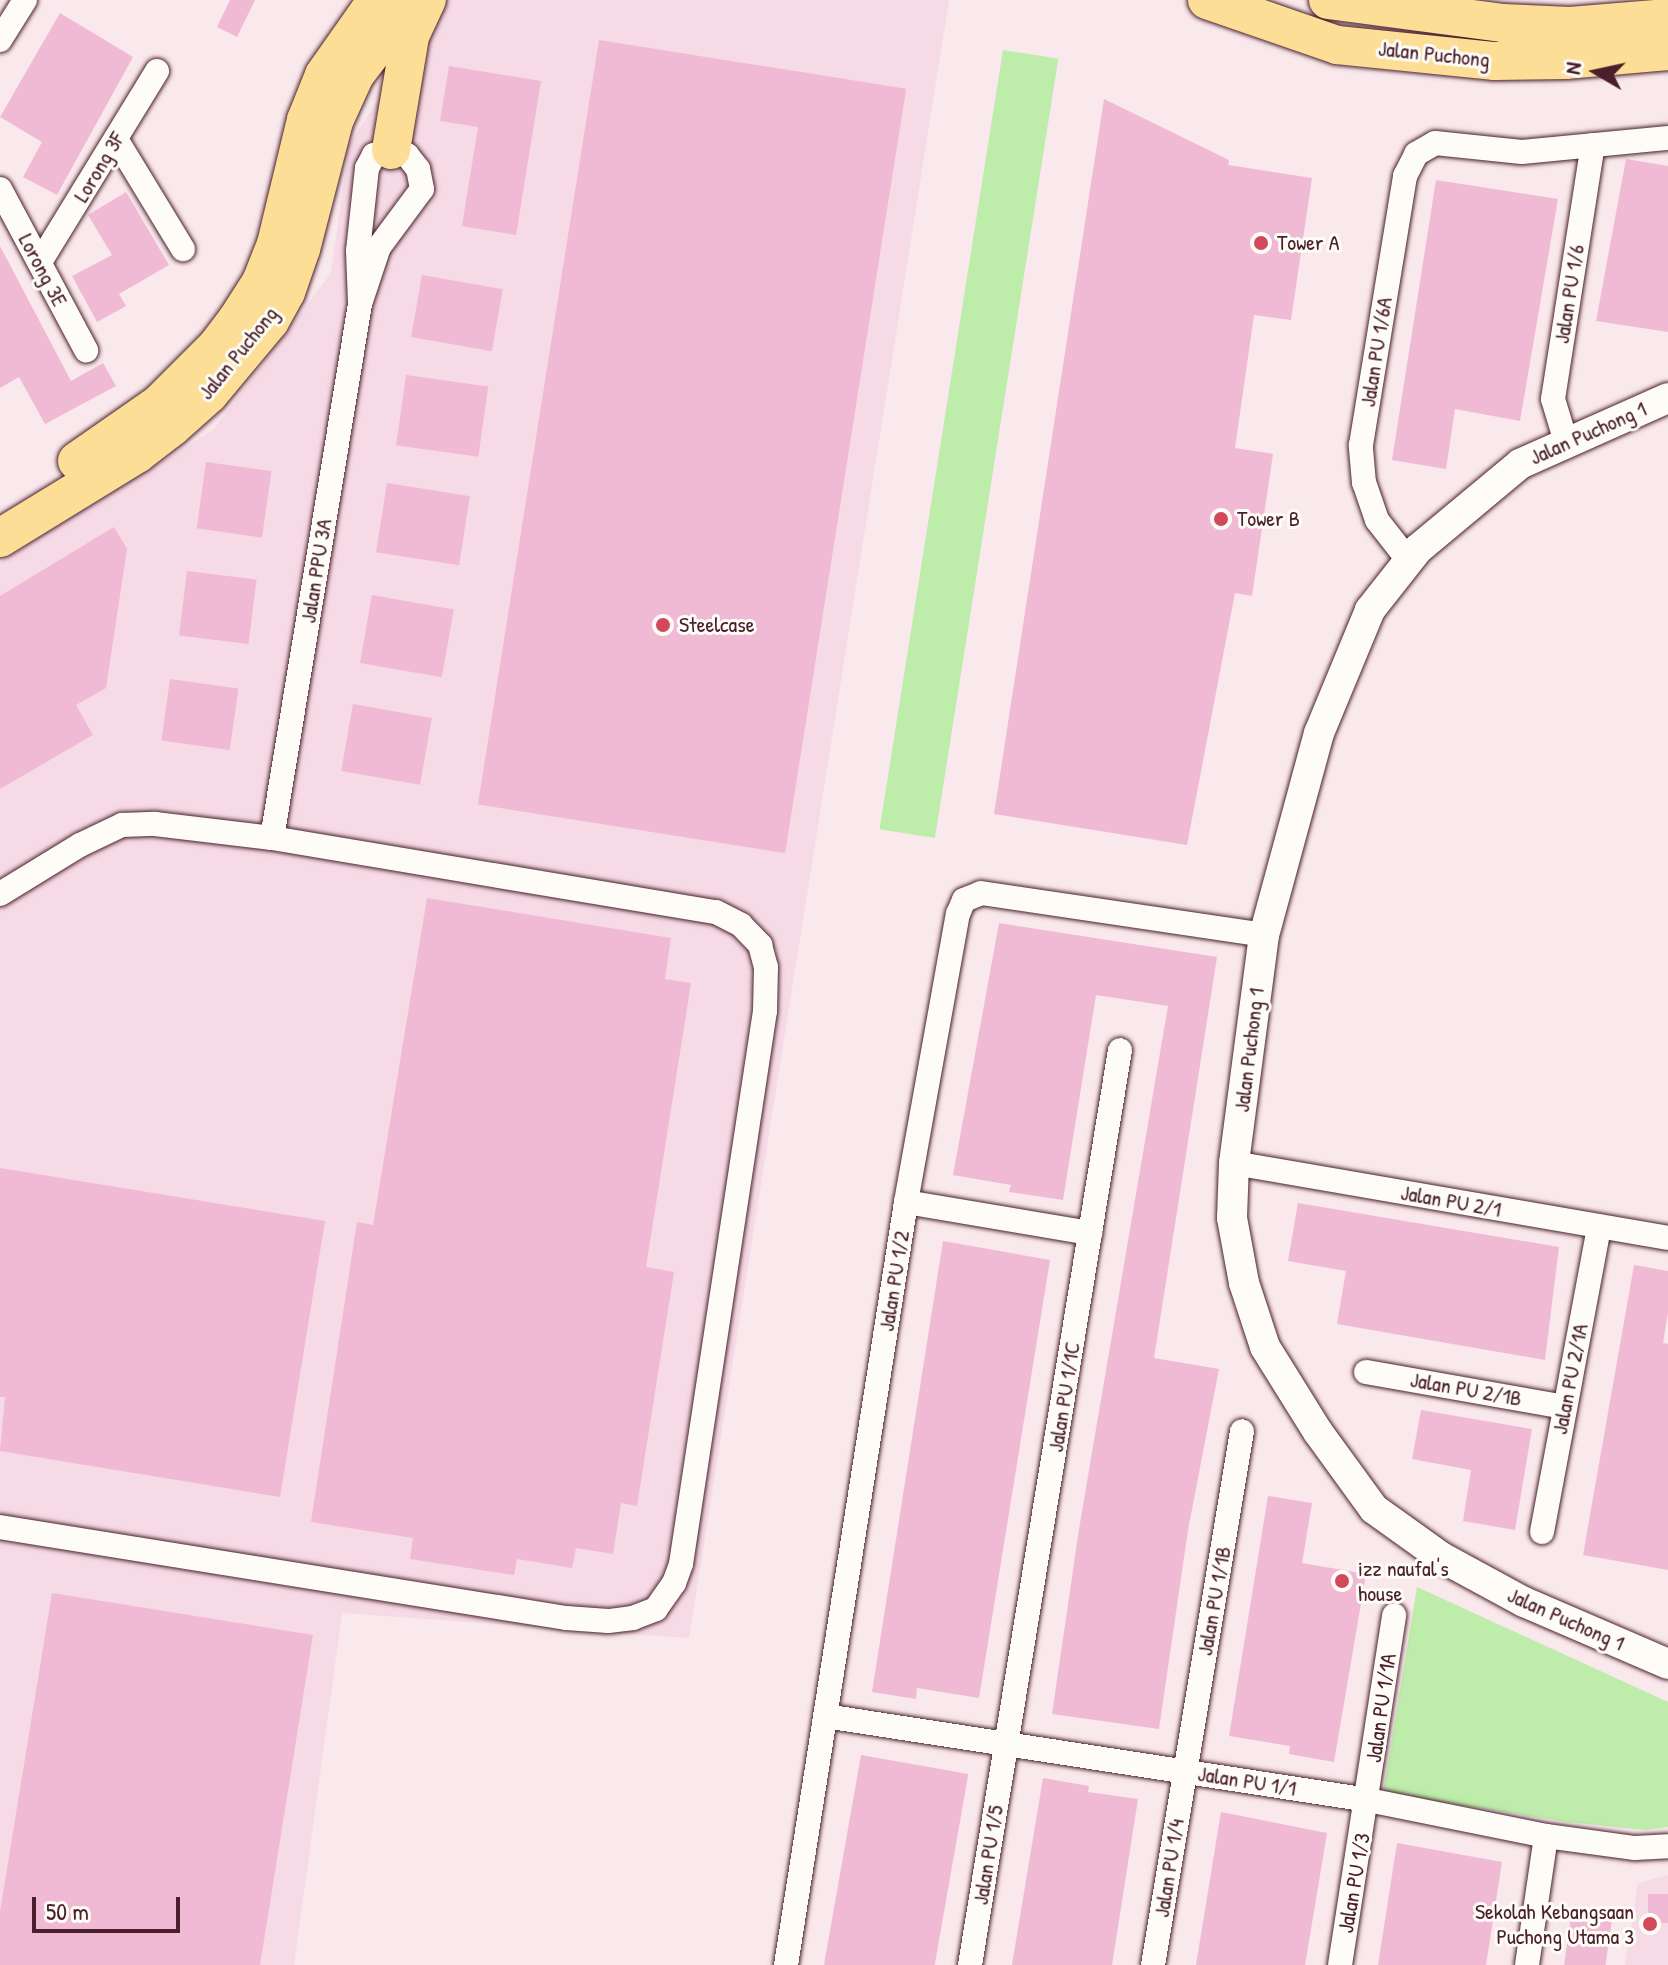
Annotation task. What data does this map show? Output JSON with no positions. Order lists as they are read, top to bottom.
{
  "streets": {
    "main road": ["Jalan Puchong"],
    "street": [
      "Lorong 3F",
      "Lorong 3E",
      "Jalan PU 1/6",
      "Jalan PU 1/6A",
      "Jalan Puchong 1",
      "Jalan PPU 3A",
      "Jalan PU 2/1",
      "Jalan PU 1/2",
      "Jalan PU 2/1A",
      "Jalan PU 2/1B",
      "Jalan PU 1/1C",
      "Jalan PU 1/1B",
      "Jalan PU 1/1A",
      "Jalan PU 1/1",
      "Jalan PU 1/5",
      "Jalan PU 1/4",
      "Jalan PU 1/3"
    ]
  },
  "crossings": [
    ["Lorong 3F", "Lorong 3E"],
    ["Jalan PU 1/6", "Jalan PU 1/6A"],
    ["Jalan PU 1/6", "Jalan Puchong 1"],
    ["Jalan PU 1/6A", "Jalan Puchong 1"],
    ["Jalan Puchong 1", "Jalan PU 2/1"],
    ["Jalan Puchong 1", "Jalan PU 1/2"],
    ["Jalan PU 2/1", "Jalan PU 2/1A"],
    ["Jalan PU 1/2", "Jalan PU 1/1"],
    ["Jalan PU 2/1A", "Jalan PU 2/1B"],
    ["Jalan PU 1/1C", "Jalan PU 1/1"],
    ["Jalan PU 1/1C", "Jalan PU 1/5"],
    ["Jalan PU 1/1B", "Jalan PU 1/1"],
    ["Jalan PU 1/1B", "Jalan PU 1/4"],
    ["Jalan PU 1/1A", "Jalan PU 1/1"],
    ["Jalan PU 1/1A", "Jalan PU 1/3"],
    ["Jalan PU 1/1", "Jalan PU 1/5"],
    ["Jalan PU 1/1", "Jalan PU 1/4"],
    ["Jalan PU 1/1", "Jalan PU 1/3"]
  ],
  "places": [
    "Tower A",
    "Tower B",
    "Steelcase",
    "izz naufal's house",
    "Sekolah Kebangsaan Puchong Utama 3"
  ],
  "scale_bar": "50 m",
  "north": "left"
}
